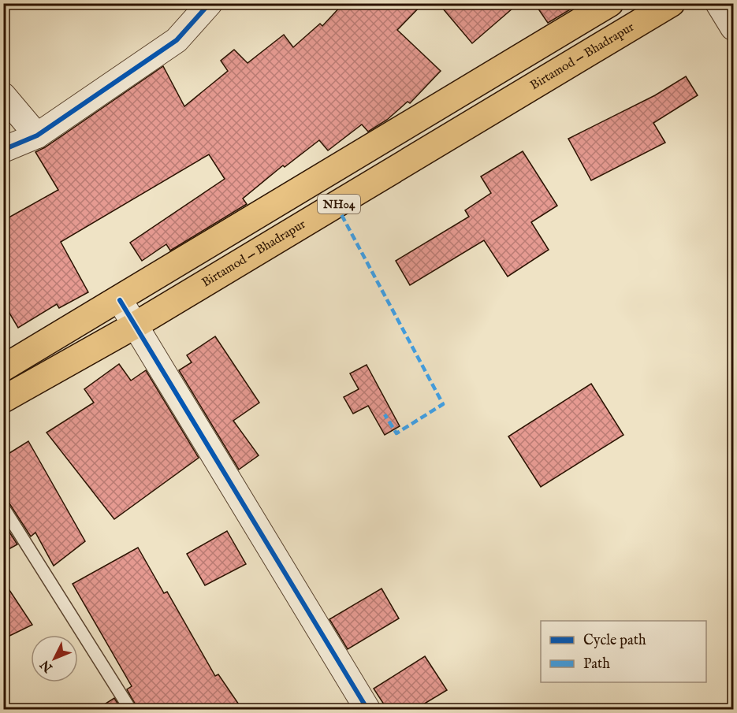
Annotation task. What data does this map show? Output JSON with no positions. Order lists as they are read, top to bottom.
{
  "streets": {
    "main road": ["Birtamod — Bhadrapur", "NH04"]
  },
  "legend": ["Cycle path", "Path"],
  "north": "bottom left"
}
